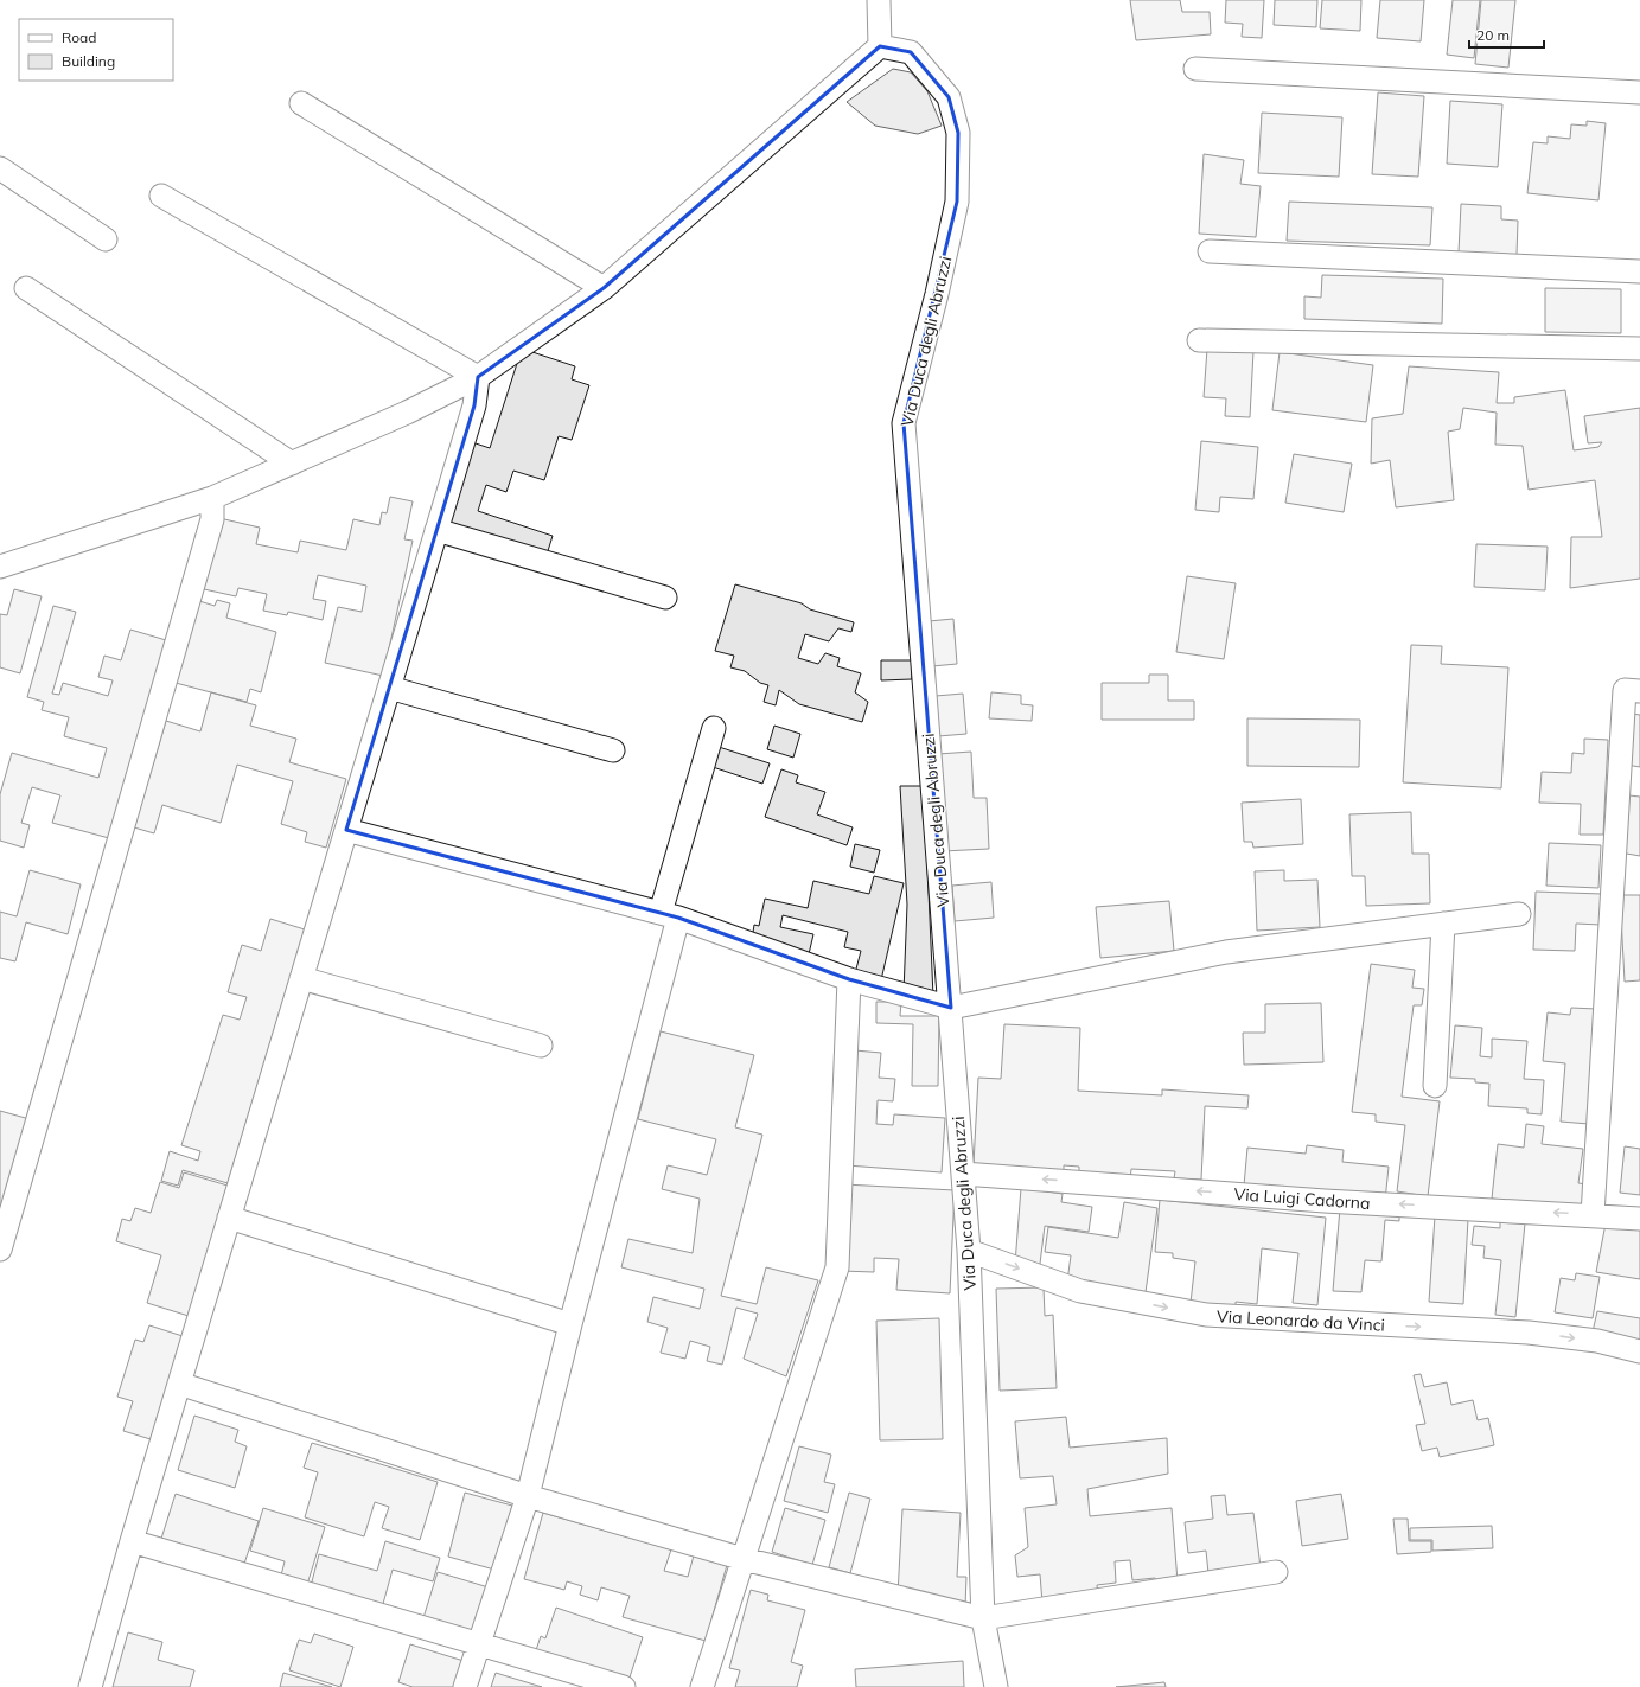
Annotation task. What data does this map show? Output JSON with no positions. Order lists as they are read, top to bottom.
{
  "streets": {
    "street": ["Via Duca degli Abruzzi", "Via Luigi Cadorna", "Via Leonardo da Vinci"]
  },
  "crossings": [
    ["Via Duca degli Abruzzi", "Via Luigi Cadorna"],
    ["Via Duca degli Abruzzi", "Via Leonardo da Vinci"]
  ],
  "one_way": ["Via Luigi Cadorna", "Via Leonardo da Vinci"],
  "legend": ["Road", "Building"],
  "scale_bar": "20 m"
}
